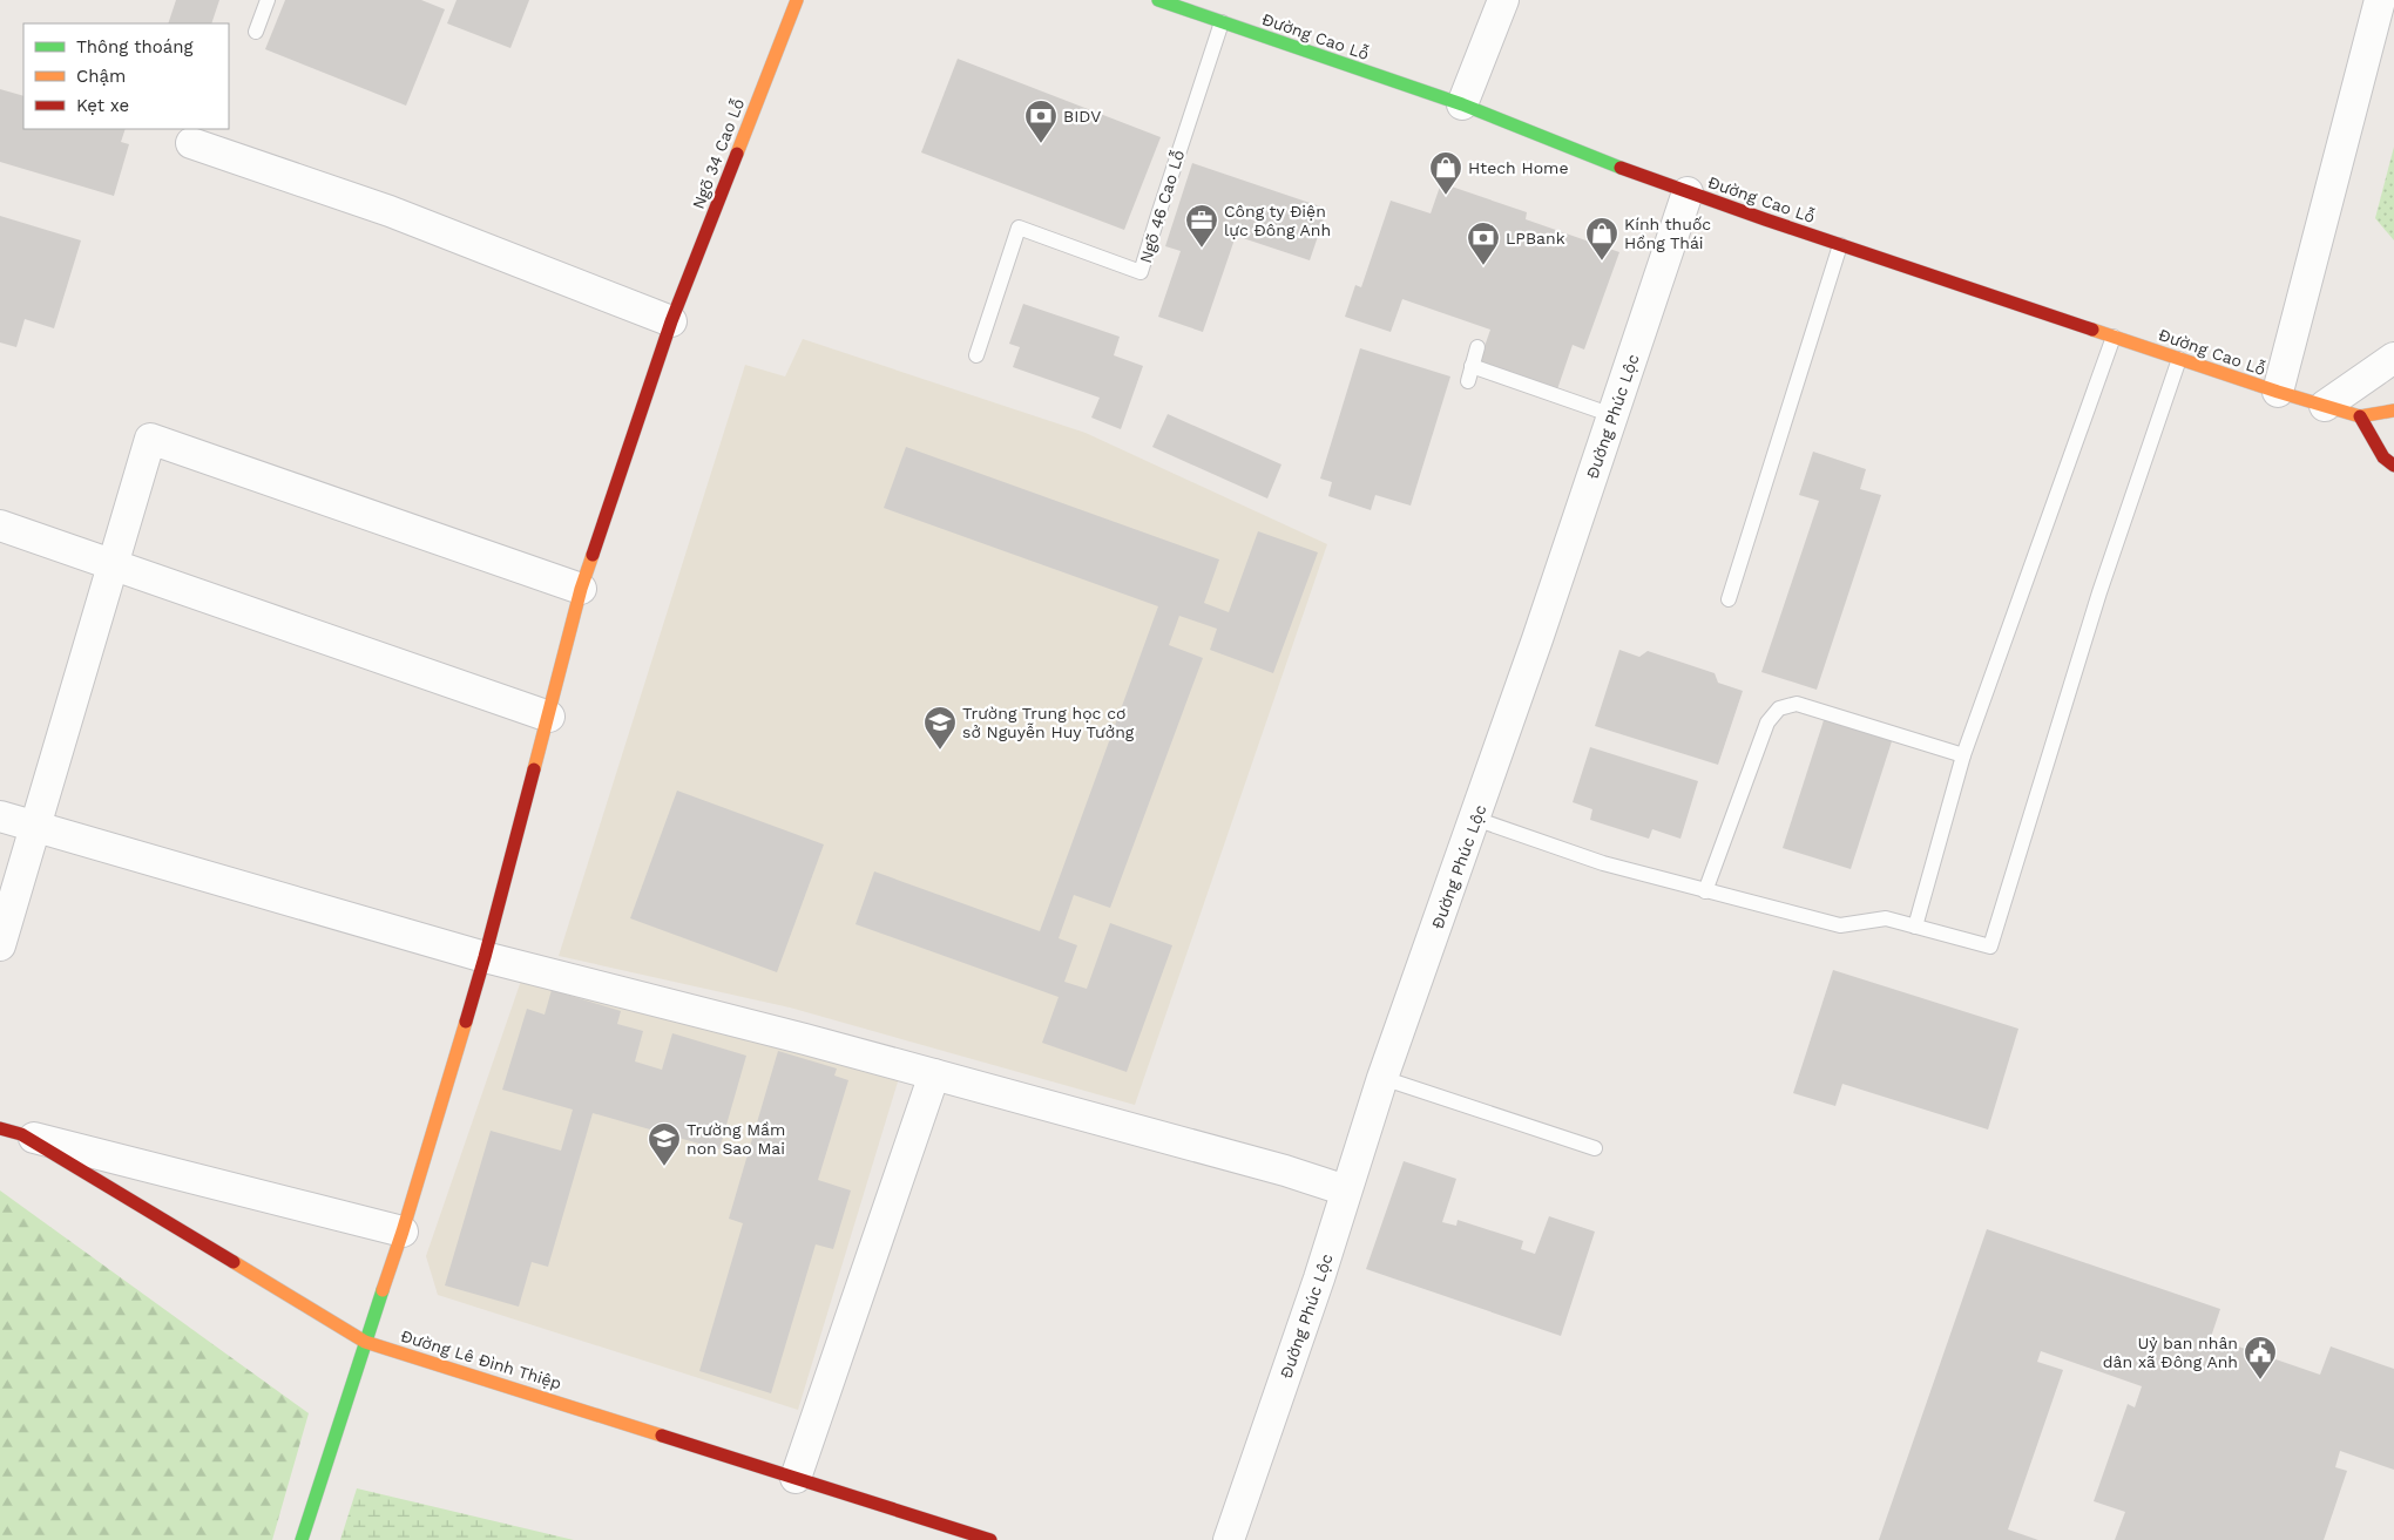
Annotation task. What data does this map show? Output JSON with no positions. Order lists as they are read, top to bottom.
{
  "streets": {
    "street": [
      "Đường Cao Lỗ",
      "Ngõ 34 Cao Lỗ",
      "Đường Phúc Lộc",
      "Đường Lê Đình Thiệp"
    ],
    "lane": ["Ngõ 46 Cao Lỗ"]
  },
  "crossings": [
    ["Đường Cao Lỗ", "Ngõ 46 Cao Lỗ"],
    ["Đường Cao Lỗ", "Đường Phúc Lộc"],
    ["Ngõ 34 Cao Lỗ", "Đường Lê Đình Thiệp"]
  ],
  "places": {
    "bank": ["BIDV", "LPBank"],
    "shop": ["Htech Home", "Kính thuốc Hồng Thái"],
    "office": ["Công ty Điện lực Đông Anh"],
    "school or university": ["Trường Trung học cơ sở Nguyễn Huy Tưởng", "Trường Mầm non Sao Mai"],
    "public building": ["Uỷ ban nhân dân xã Đông Anh"]
  },
  "legend": ["Thông thoáng", "Chậm", "Kẹt xe"]
}
